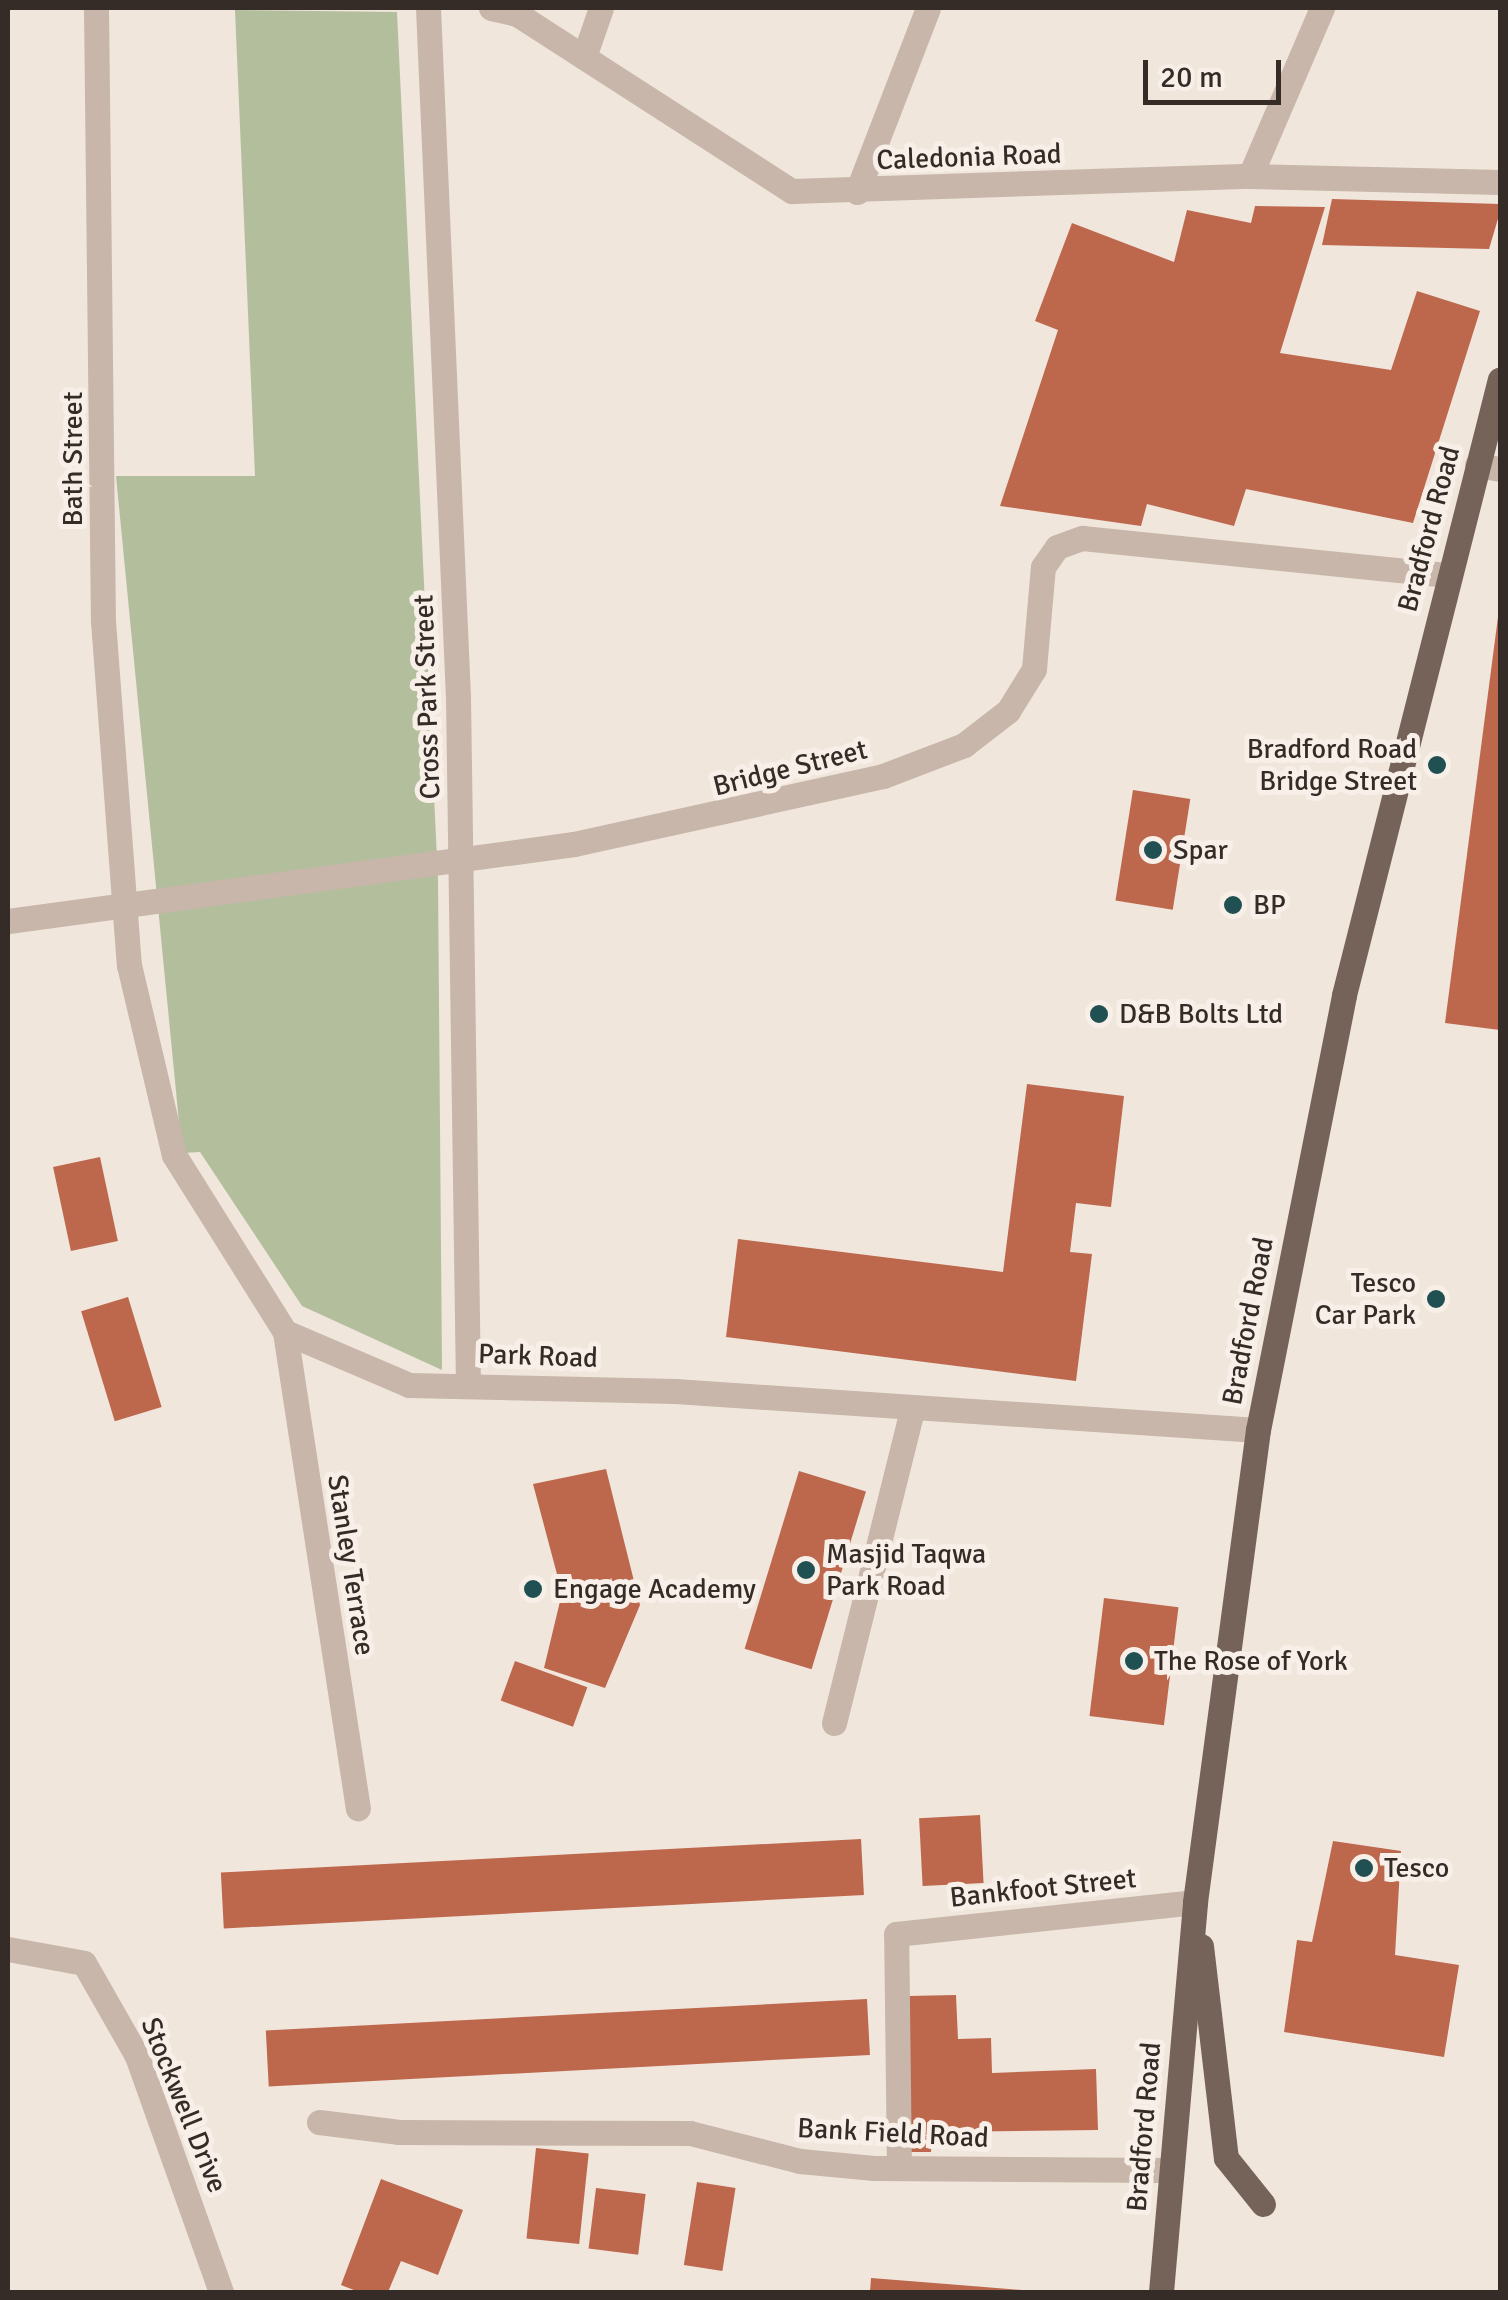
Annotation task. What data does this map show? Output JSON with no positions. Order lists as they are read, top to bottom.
{
  "streets": {
    "main road": ["Bradford Road"],
    "street": [
      "Caledonia Road",
      "Bath Street",
      "Cross Park Street",
      "Bridge Street",
      "Park Road",
      "Stanley Terrace",
      "Bankfoot Street",
      "Stockwell Drive",
      "Bank Field Road"
    ]
  },
  "crossings": [
    ["Bath Street", "Bridge Street"],
    ["Bradford Road", "Bridge Street"],
    ["Bradford Road", "Park Road"],
    ["Bradford Road", "Bankfoot Street"],
    ["Bradford Road", "Bank Field Road"],
    ["Cross Park Street", "Bridge Street"],
    ["Cross Park Street", "Park Road"],
    ["Park Road", "Stanley Terrace"],
    ["Bankfoot Street", "Bank Field Road"]
  ],
  "places": [
    "Bradford Road Bridge Street",
    "Spar",
    "BP",
    "D&B Bolts Ltd",
    "Tesco Car Park",
    "Masjid Taqwa Park Road",
    "Engage Academy",
    "The Rose of York",
    "Tesco"
  ],
  "scale_bar": "20 m"
}
